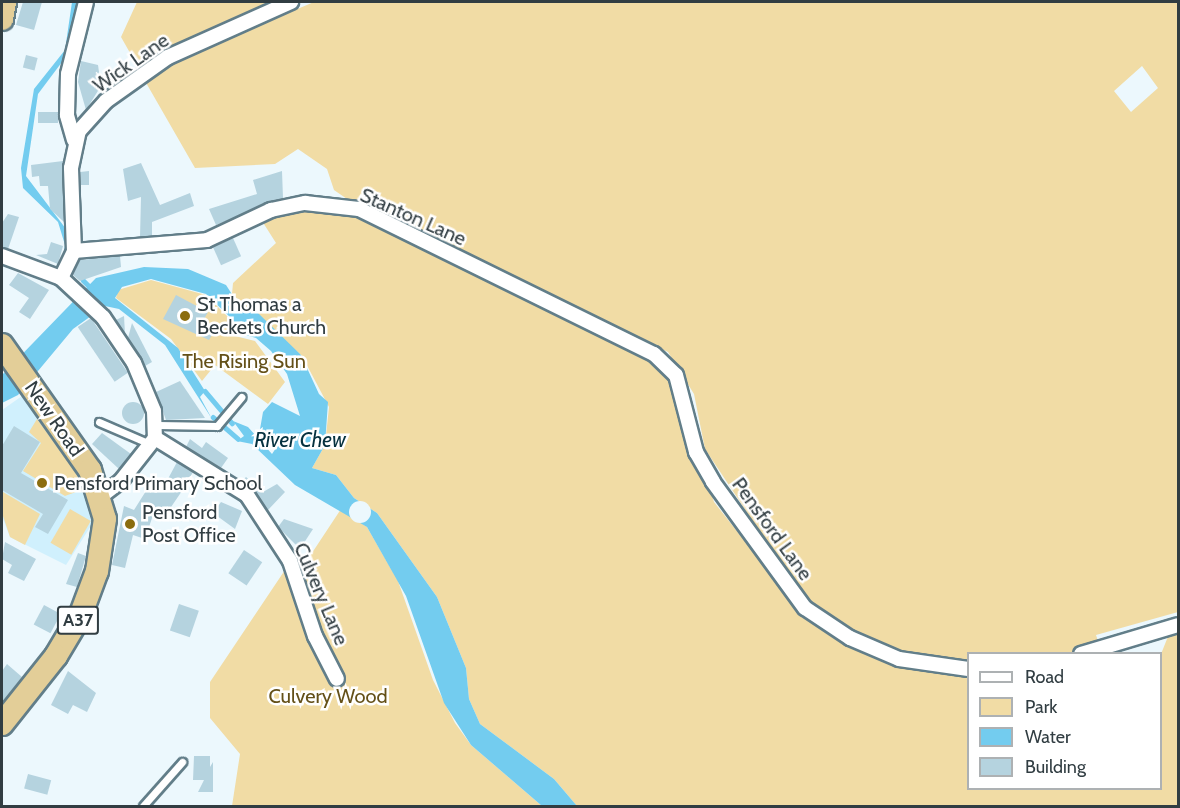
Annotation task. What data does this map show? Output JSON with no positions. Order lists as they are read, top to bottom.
{
  "streets": {
    "highway": ["New Road", "A37"],
    "street": [
      "Wick Lane",
      "Stanton Lane",
      "Pensford Lane",
      "Culvery Lane"
    ]
  },
  "crossings": [
    ["Stanton Lane", "Pensford Lane"],
    ["New Road", "A37"]
  ],
  "water": ["River Chew"],
  "parks": ["The Rising Sun", "Culvery Wood"],
  "places": ["St Thomas a Beckets Church", "Pensford Primary School", "Pensford Post Office"],
  "legend": [
    "Road",
    "Park",
    "Water",
    "Building"
  ]
}
